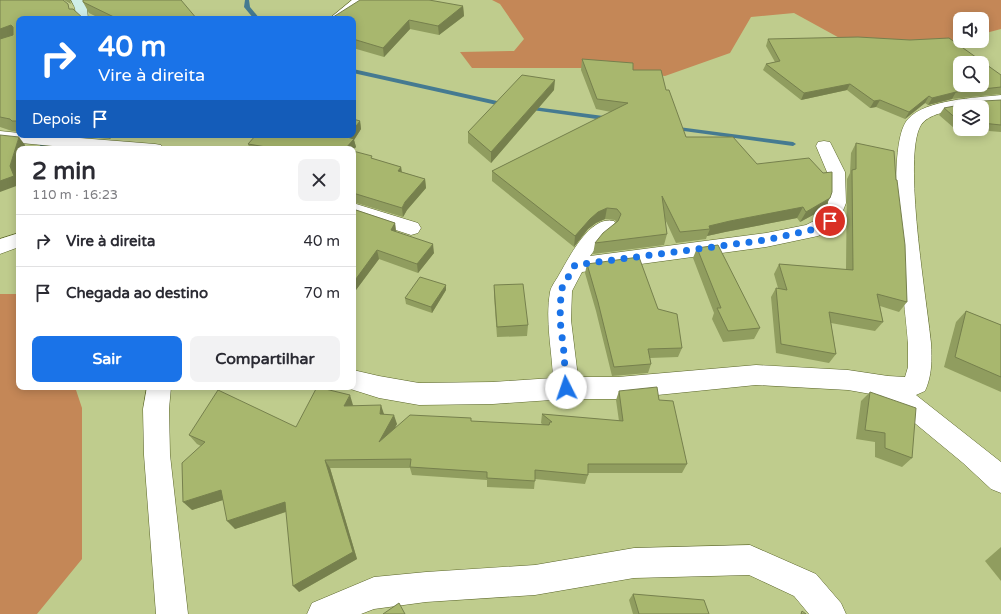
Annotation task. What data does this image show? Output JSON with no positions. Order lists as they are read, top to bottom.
{
  "page": {
    "turn": ["40 m", "Vire à direita"],
    "then": "Depois",
    "heading": ["2 min", "110 m · 16:23"],
    "list": [
      {
        "name": "Vire à direita",
        "value": "40 m"
      },
      {
        "name": "Chegada ao destino",
        "value": "70 m"
      }
    ],
    "buttons": ["Sair", "Compartilhar"]
  }
}
